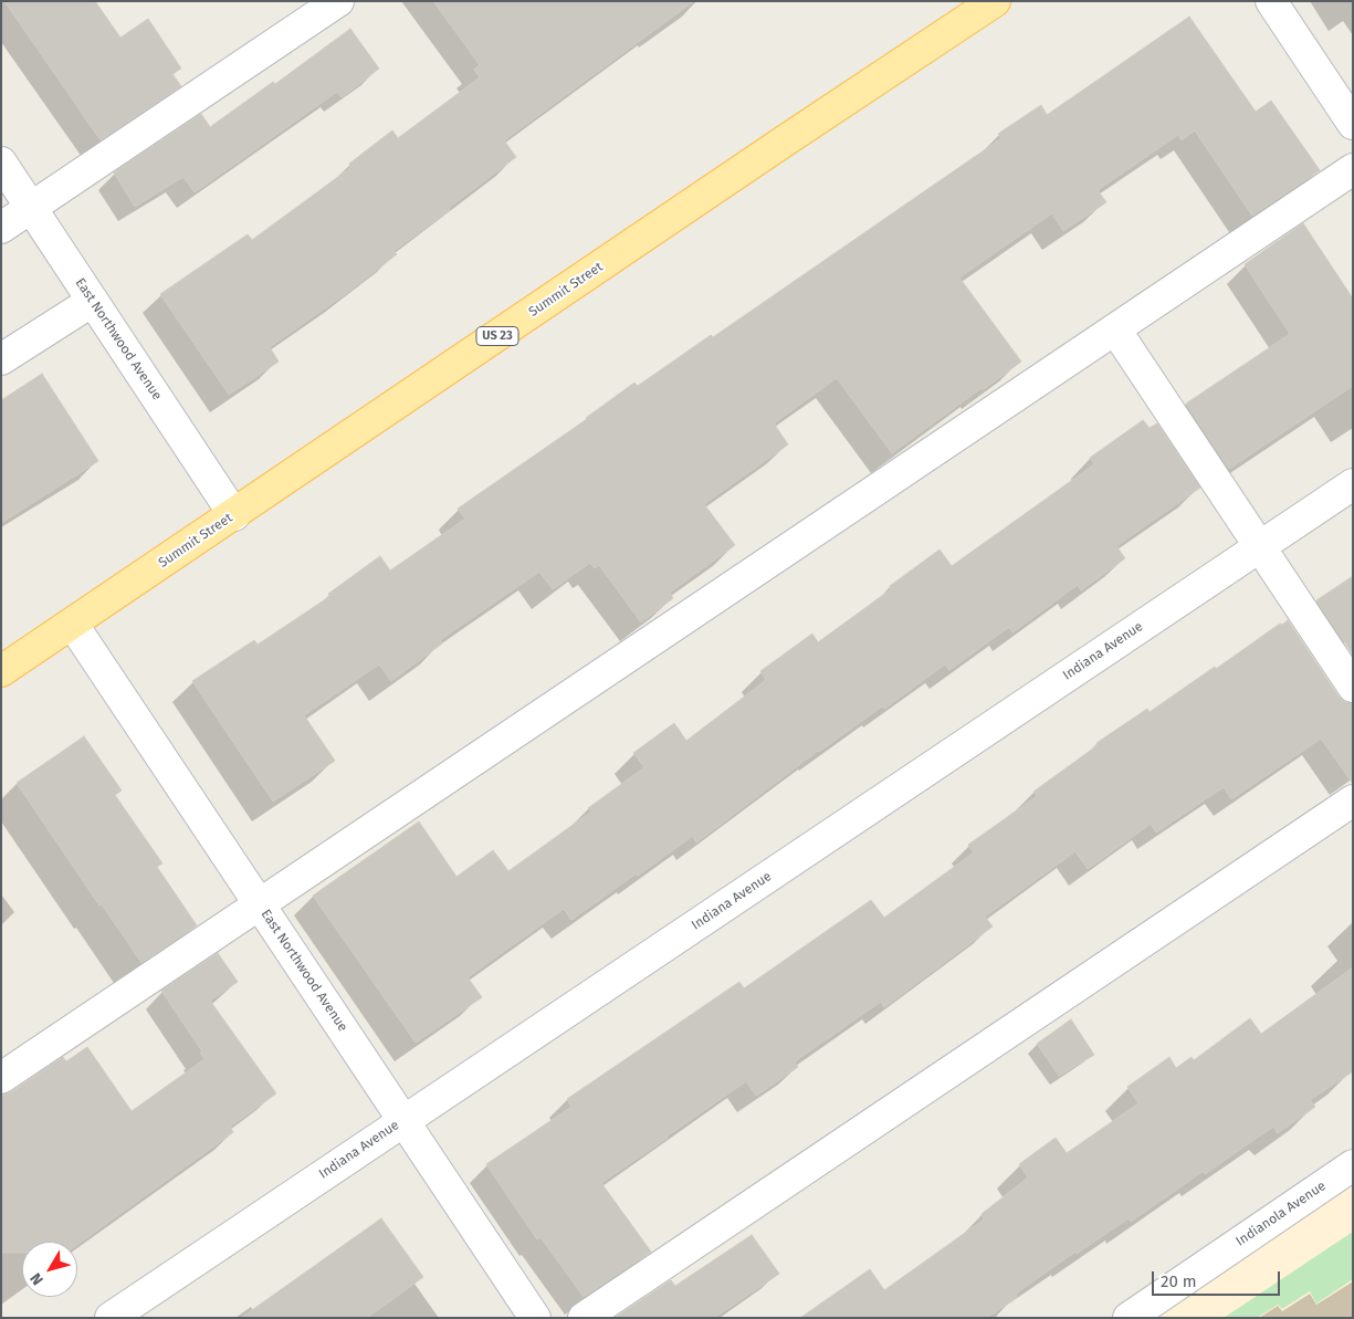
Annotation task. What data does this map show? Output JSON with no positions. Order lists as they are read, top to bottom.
{
  "streets": {
    "main road": ["Summit Street", "US 23"],
    "street": ["East Northwood Avenue", "Indiana Avenue", "Indianola Avenue"]
  },
  "crossings": [
    ["Summit Street", "East Northwood Avenue"],
    ["East Northwood Avenue", "Indiana Avenue"]
  ],
  "scale_bar": "20 m",
  "north": "bottom left"
}
